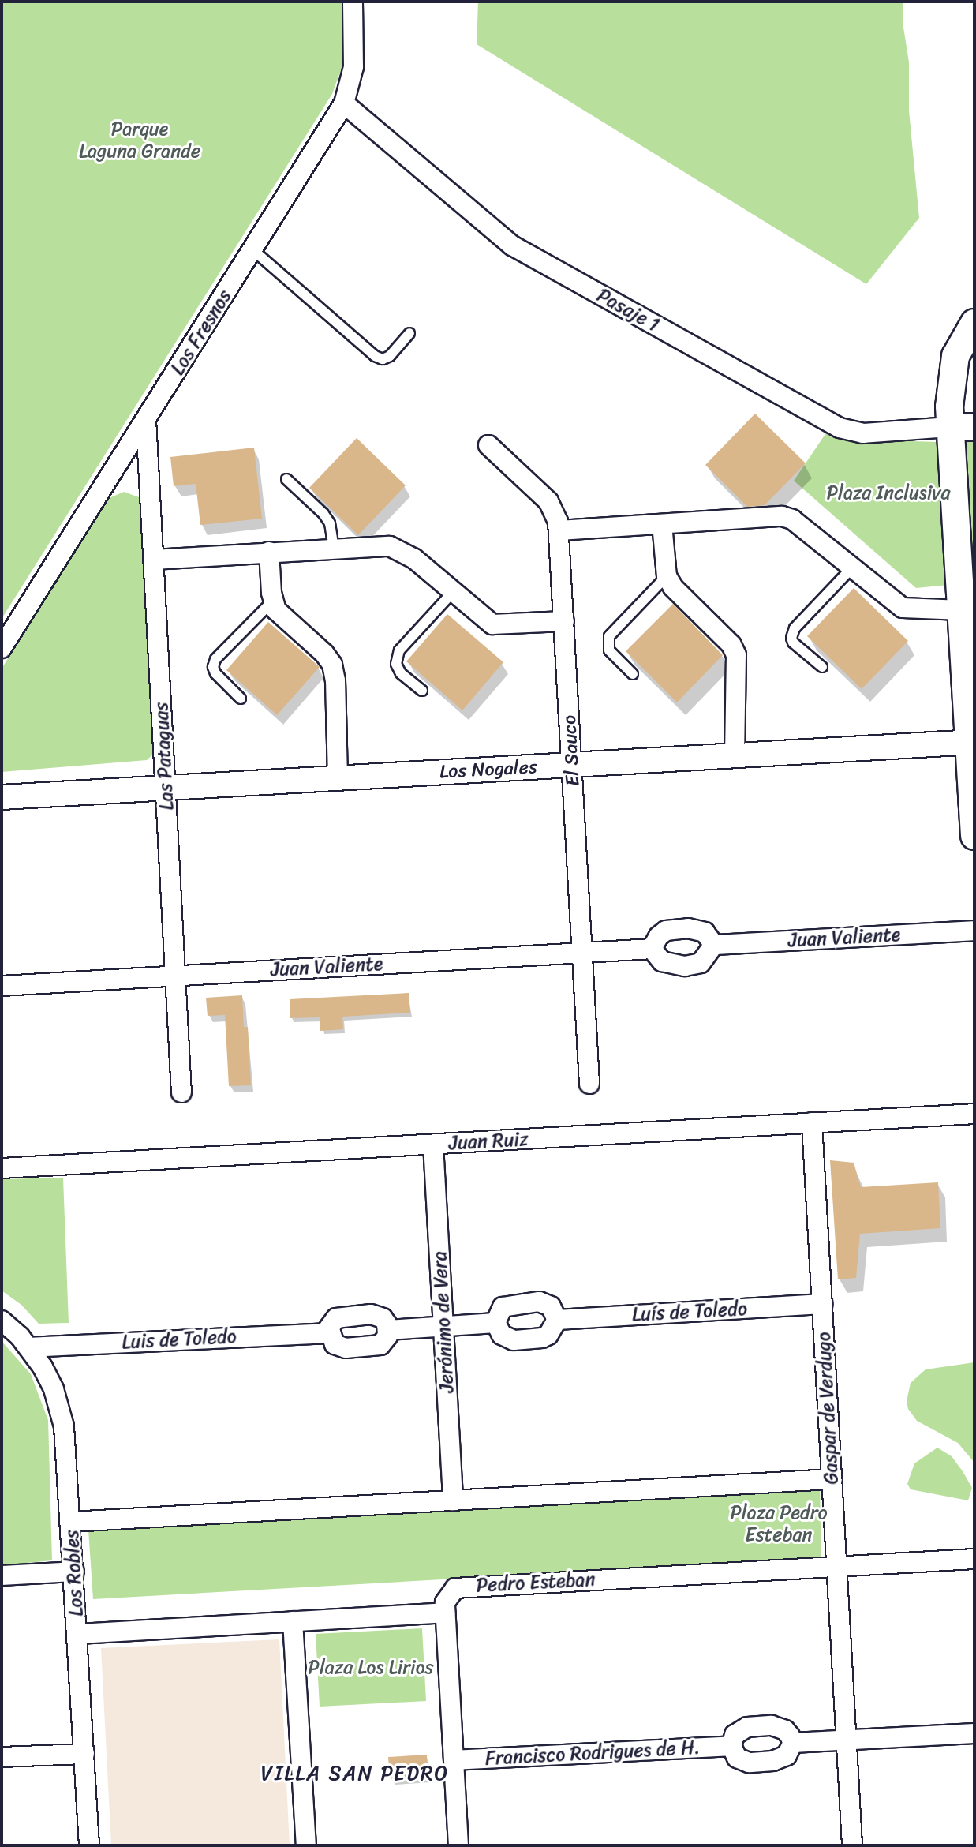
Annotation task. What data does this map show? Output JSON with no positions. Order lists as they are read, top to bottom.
{
  "streets": {
    "street": [
      "Pasaje 1",
      "Los Fresnos",
      "El Sauco",
      "Las Pataguas",
      "Los Nogales",
      "Juan Valiente",
      "Juan Ruiz",
      "Luís de Toledo",
      "Jerónimo de Vera",
      "Luis de Toledo",
      "Gaspar de Verdugo",
      "Los Robles",
      "Pedro Esteban",
      "Francisco Rodrigues de H."
    ]
  },
  "crossings": [
    ["Pasaje 1", "Los Fresnos"],
    ["Los Fresnos", "Las Pataguas"],
    ["El Sauco", "Los Nogales"],
    ["El Sauco", "Juan Valiente"],
    ["Las Pataguas", "Los Nogales"],
    ["Las Pataguas", "Juan Valiente"],
    ["Juan Ruiz", "Jerónimo de Vera"],
    ["Juan Ruiz", "Gaspar de Verdugo"],
    ["Luís de Toledo", "Gaspar de Verdugo"],
    ["Luis de Toledo", "Los Robles"],
    ["Gaspar de Verdugo", "Pedro Esteban"]
  ],
  "districts": ["VILLA SAN PEDRO"],
  "parks": [
    "Parque Laguna Grande",
    "Plaza Inclusiva",
    "Plaza Pedro Esteban",
    "Plaza Los Lirios"
  ]
}
